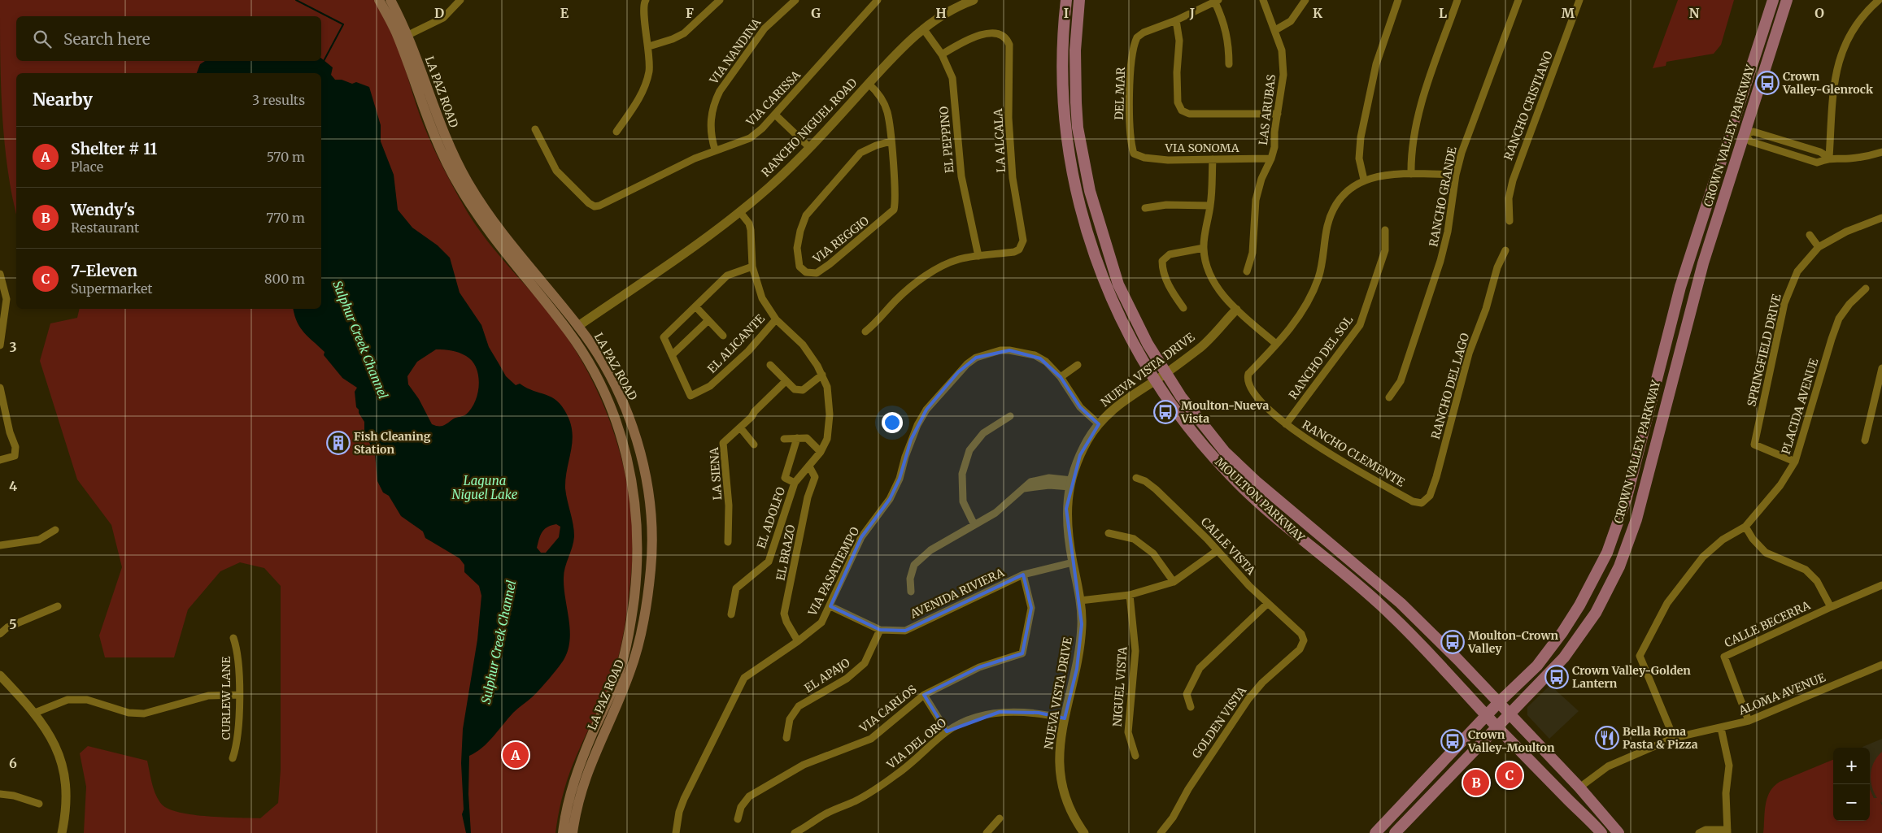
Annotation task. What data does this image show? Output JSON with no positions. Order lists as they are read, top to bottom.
{
  "streets": {
    "main road": ["LA PAZ ROAD", "CROWN VALLEY PARKWAY", "MOULTON PARKWAY"],
    "street": [
      "VIA NANDINA",
      "DEL MAR",
      "VIA CARISSA",
      "RANCHO CRISTIANO",
      "LAS ARUBAS",
      "RANCHO NIGUEL ROAD",
      "EL PEPPINO",
      "LA ALCALA",
      "VIA SONOMA",
      "RANCHO GRANDE",
      "VIA REGGIO",
      "EL ALICANTE",
      "SPRINGFIELD DRIVE",
      "RANCHO DEL SOL",
      "NUEVA VISTA DRIVE",
      "RANCHO DEL LAGO",
      "PLACIDA AVENUE",
      "RANCHO CLEMENTE",
      "LA SIENA",
      "EL ADOLFO",
      "CALLE VISTA",
      "EL BRAZO",
      "VIA PASATIEMPO",
      "AVENIDA RIVIERA",
      "CALLE BECERRA",
      "EL APAJO",
      "NIGUEL VISTA",
      "ALOMA AVENUE",
      "CURLEW LANE",
      "VIA CARLOS",
      "GOLDEN VISTA",
      "VIA DEL ORO"
    ]
  },
  "crossings": [
    ["VIA NANDINA", "VIA CARISSA"],
    ["LA PAZ ROAD", "RANCHO NIGUEL ROAD"],
    ["DEL MAR", "VIA SONOMA"],
    ["LAS ARUBAS", "VIA SONOMA"],
    ["RANCHO NIGUEL ROAD", "EL PEPPINO"],
    ["RANCHO NIGUEL ROAD", "VIA REGGIO"],
    ["RANCHO NIGUEL ROAD", "EL ADOLFO"],
    ["CROWN VALLEY PARKWAY", "MOULTON PARKWAY"],
    ["EL PEPPINO", "LA ALCALA"],
    ["EL ALICANTE", "EL ADOLFO"],
    ["SPRINGFIELD DRIVE", "PLACIDA AVENUE"],
    ["RANCHO DEL SOL", "RANCHO CLEMENTE"],
    ["NUEVA VISTA DRIVE", "MOULTON PARKWAY"],
    ["NUEVA VISTA DRIVE", "VIA PASATIEMPO"],
    ["NUEVA VISTA DRIVE", "AVENIDA RIVIERA"],
    ["NUEVA VISTA DRIVE", "VIA DEL ORO"],
    ["RANCHO DEL LAGO", "RANCHO CLEMENTE"],
    ["PLACIDA AVENUE", "ALOMA AVENUE"],
    ["MOULTON PARKWAY", "ALOMA AVENUE"],
    ["EL ADOLFO", "EL BRAZO"],
    ["CALLE VISTA", "GOLDEN VISTA"],
    ["EL BRAZO", "VIA PASATIEMPO"],
    ["VIA PASATIEMPO", "AVENIDA RIVIERA"],
    ["AVENIDA RIVIERA", "EL APAJO"],
    ["AVENIDA RIVIERA", "VIA CARLOS"],
    ["CALLE BECERRA", "ALOMA AVENUE"]
  ],
  "water": ["Sulphur Creek Channel", "Laguna Niguel Lake"],
  "places": {
    "bus stop": [
      "Crown Valley-Glenrock",
      "Moulton-Nueva Vista",
      "Moulton-Crown Valley",
      "Crown Valley-Golden Lantern",
      "Crown Valley-Moulton"
    ],
    "building": ["Fish Cleaning Station"],
    "restaurant": ["Bella Roma Pasta & Pizza"]
  },
  "page": {
    "search": "Search here",
    "heading": ["Nearby", "3 results"],
    "list": [
      {
        "mark": "A",
        "name": "Shelter # 11",
        "note": "Place",
        "value": "570 m"
      },
      {
        "mark": "B",
        "name": "Wendy's",
        "note": "Restaurant",
        "value": "770 m"
      },
      {
        "mark": "C",
        "name": "7-Eleven",
        "note": "Supermarket",
        "value": "800 m"
      }
    ],
    "pins": ["A", "C", "B"],
    "map_buttons": ["+", "−"]
  },
  "grid": {
    "columns": [
      "D",
      "E",
      "F",
      "G",
      "H",
      "I",
      "J",
      "K",
      "L",
      "M",
      "N",
      "O"
    ],
    "rows": [
      "3",
      "4",
      "5",
      "6"
    ]
  }
}
